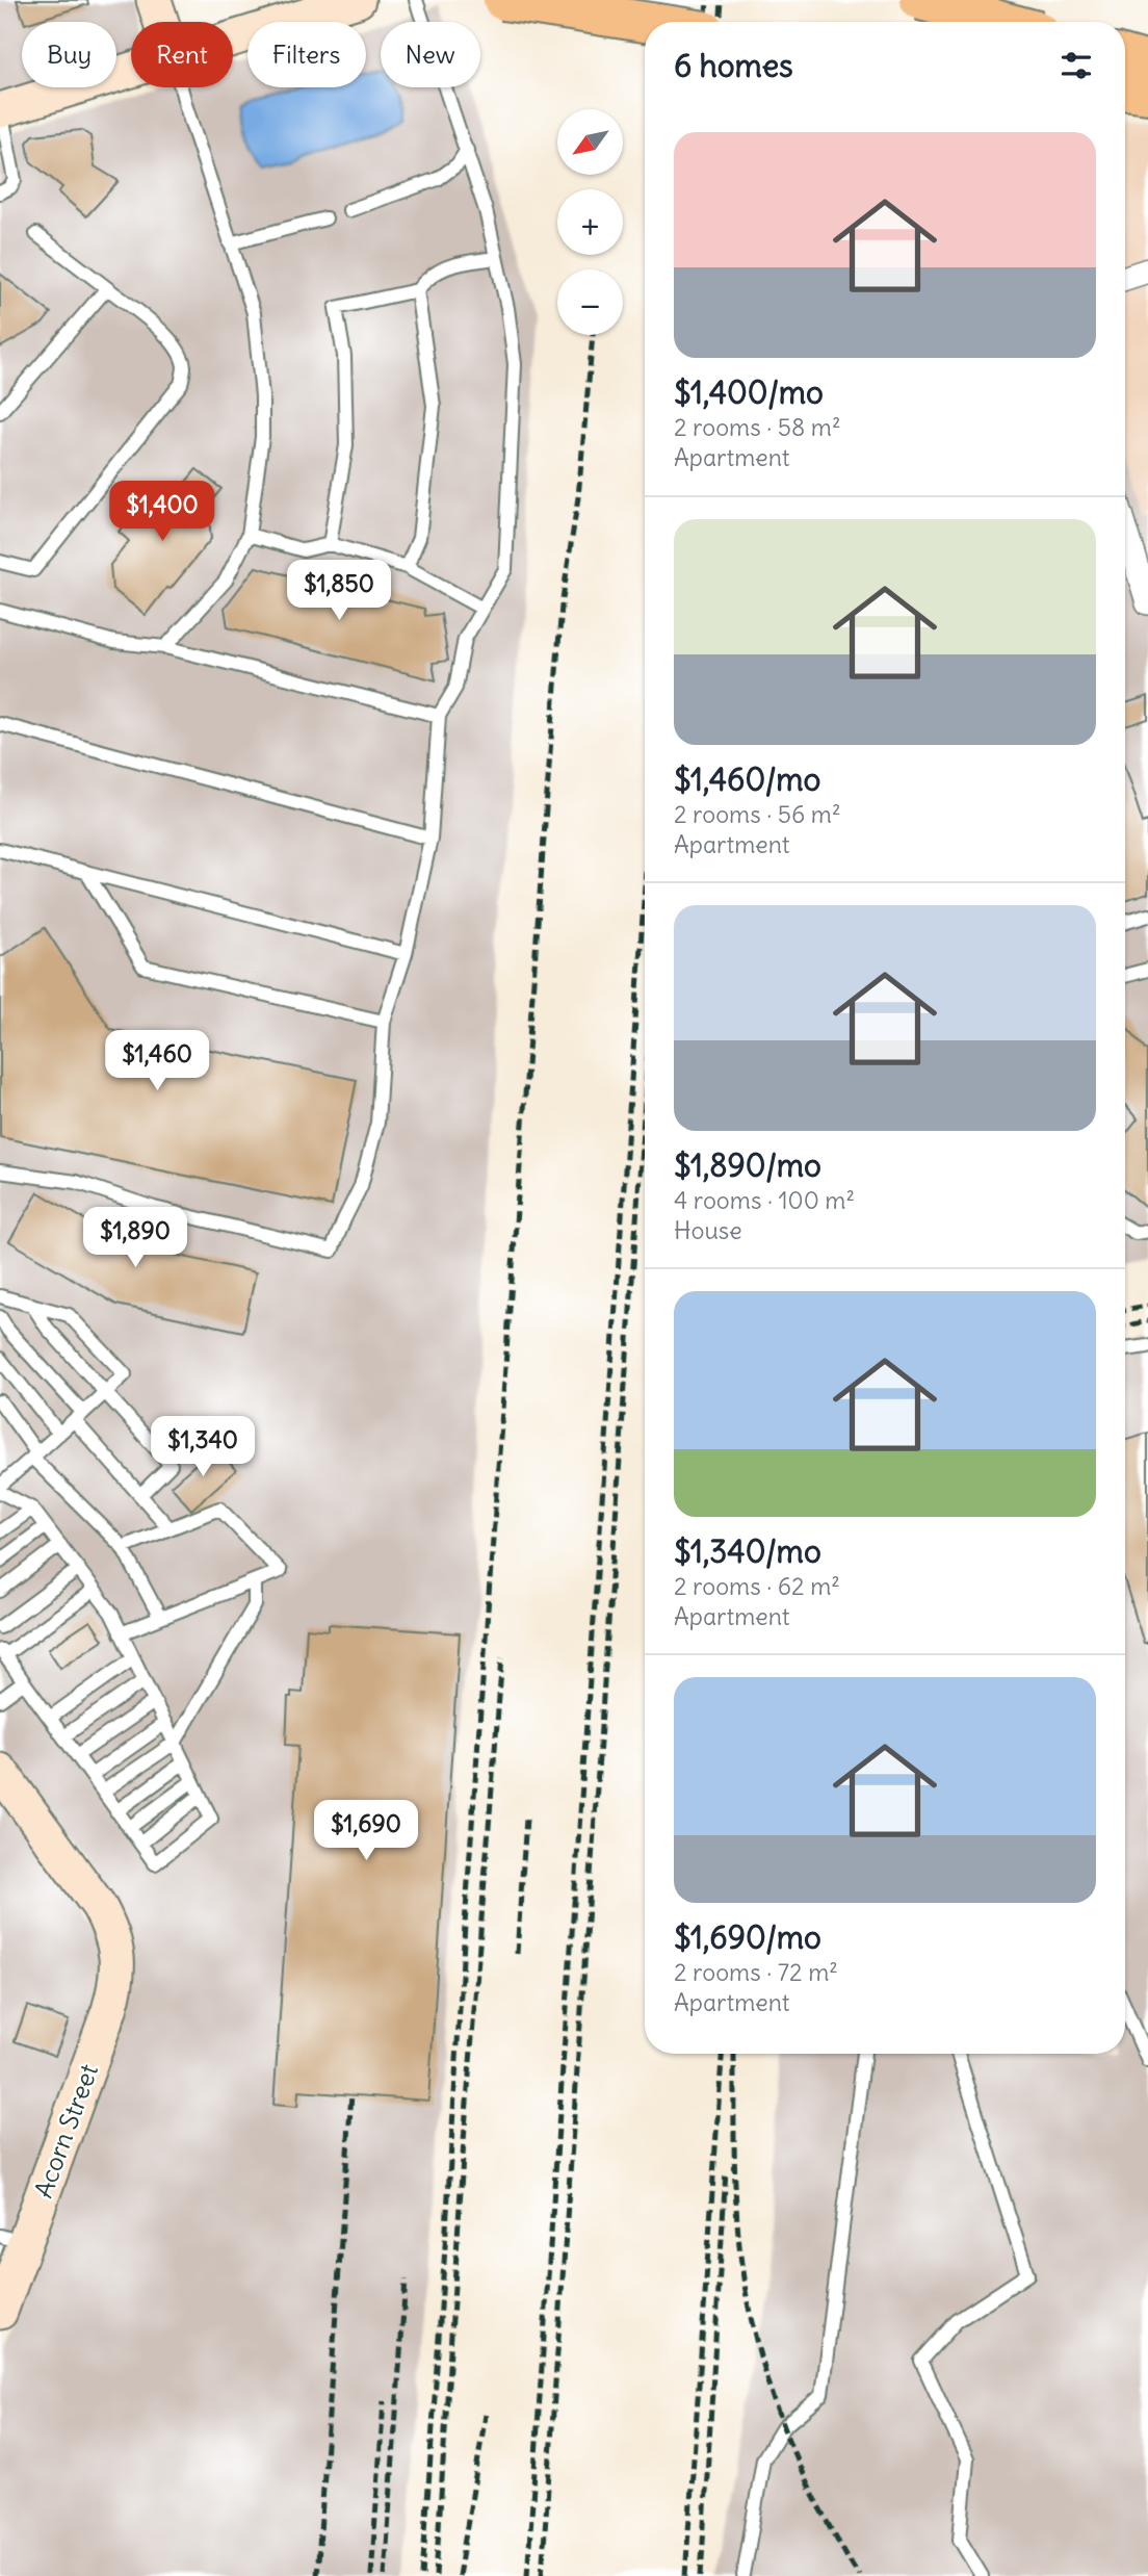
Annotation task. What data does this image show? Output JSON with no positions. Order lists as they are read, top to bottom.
{
  "streets": {
    "street": ["Acorn Street"]
  },
  "north": "bottom left",
  "page": {
    "chip": [
      "Buy",
      "Rent",
      "Filters",
      "New"
    ],
    "heading": "6 homes",
    "map_buttons": ["+", "−"],
    "list": [
      {
        "name": "$1,400/mo",
        "note": "2 rooms · 58 m² · Apartment"
      },
      {
        "name": "$1,460/mo",
        "note": "2 rooms · 56 m² · Apartment"
      },
      {
        "name": "$1,890/mo",
        "note": "4 rooms · 100 m² · House"
      },
      {
        "name": "$1,340/mo",
        "note": "2 rooms · 62 m² · Apartment"
      },
      {
        "name": "$1,690/mo",
        "note": "2 rooms · 72 m² · Apartment"
      }
    ],
    "price": [
      "$1,400",
      "$1,850",
      "$1,460",
      "$1,890",
      "$1,340",
      "$1,690"
    ]
  }
}
